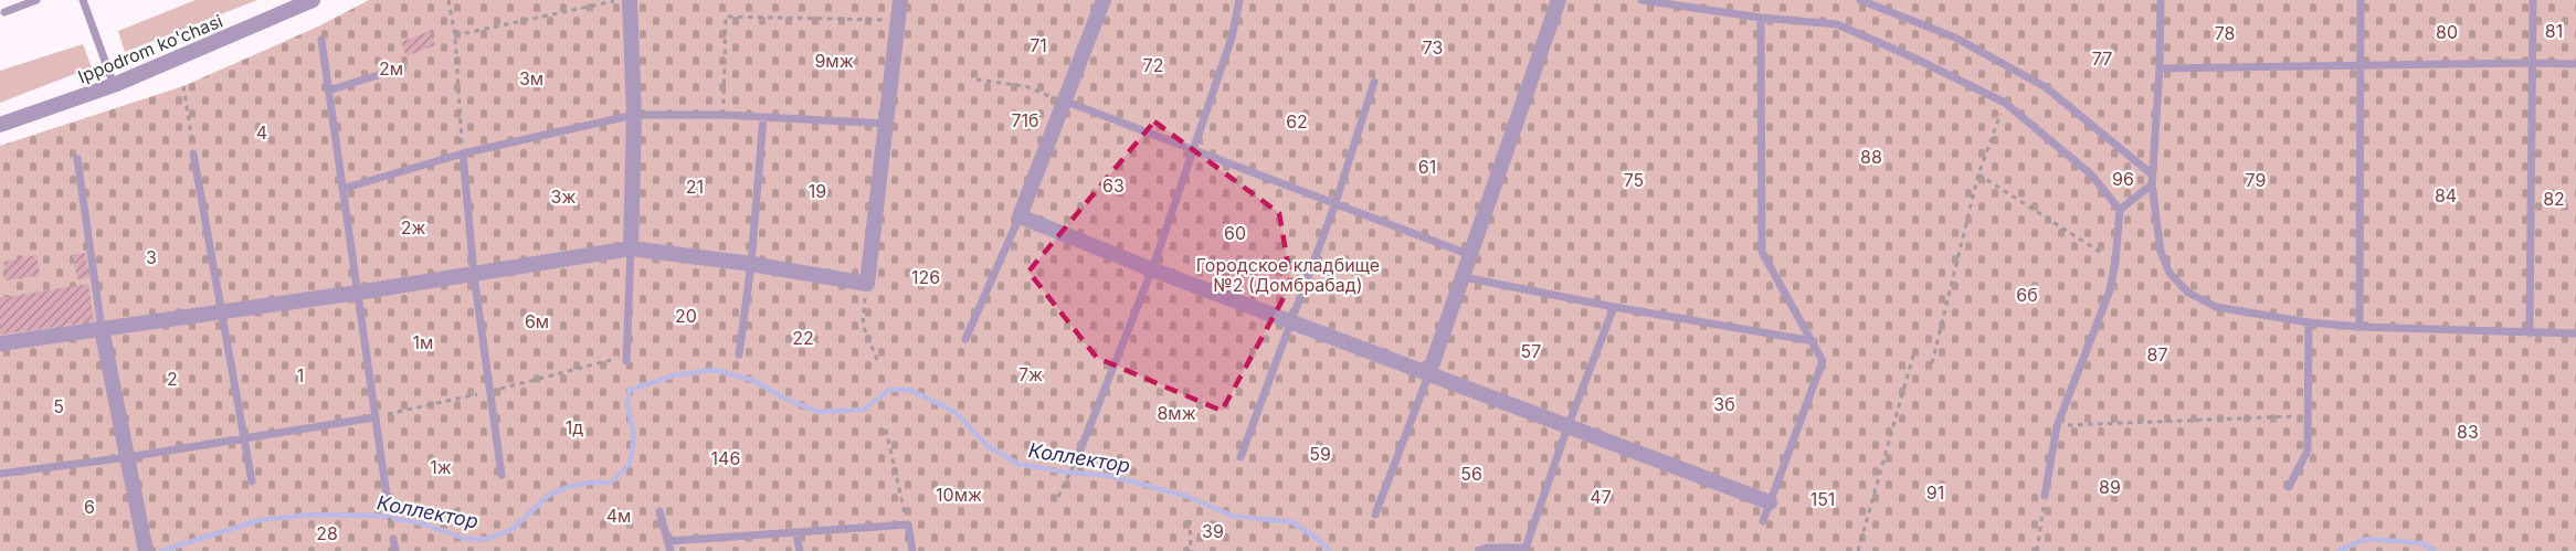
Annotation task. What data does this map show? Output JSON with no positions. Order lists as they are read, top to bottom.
{
  "streets": {
    "street": ["Ippodrom ko'chasi"]
  },
  "water": ["Коллектор"],
  "parks": [
    "81",
    "80",
    "78",
    "71",
    "73",
    "77",
    "9мж",
    "72",
    "2м",
    "3м",
    "71б",
    "62",
    "4",
    "88",
    "61",
    "96",
    "75",
    "79",
    "63",
    "21",
    "19",
    "84",
    "3ж",
    "82",
    "2ж",
    "60",
    "3",
    "Городское кладбище №2 (Домбрабад)",
    "126",
    "6б",
    "20",
    "6м",
    "22",
    "1м",
    "57",
    "87",
    "7ж",
    "1",
    "2",
    "3б",
    "5",
    "8мж",
    "1д",
    "83",
    "59",
    "146",
    "1ж",
    "56",
    "89",
    "91",
    "10мж",
    "47",
    "151",
    "6",
    "4м",
    "39",
    "28"
  ]
}
